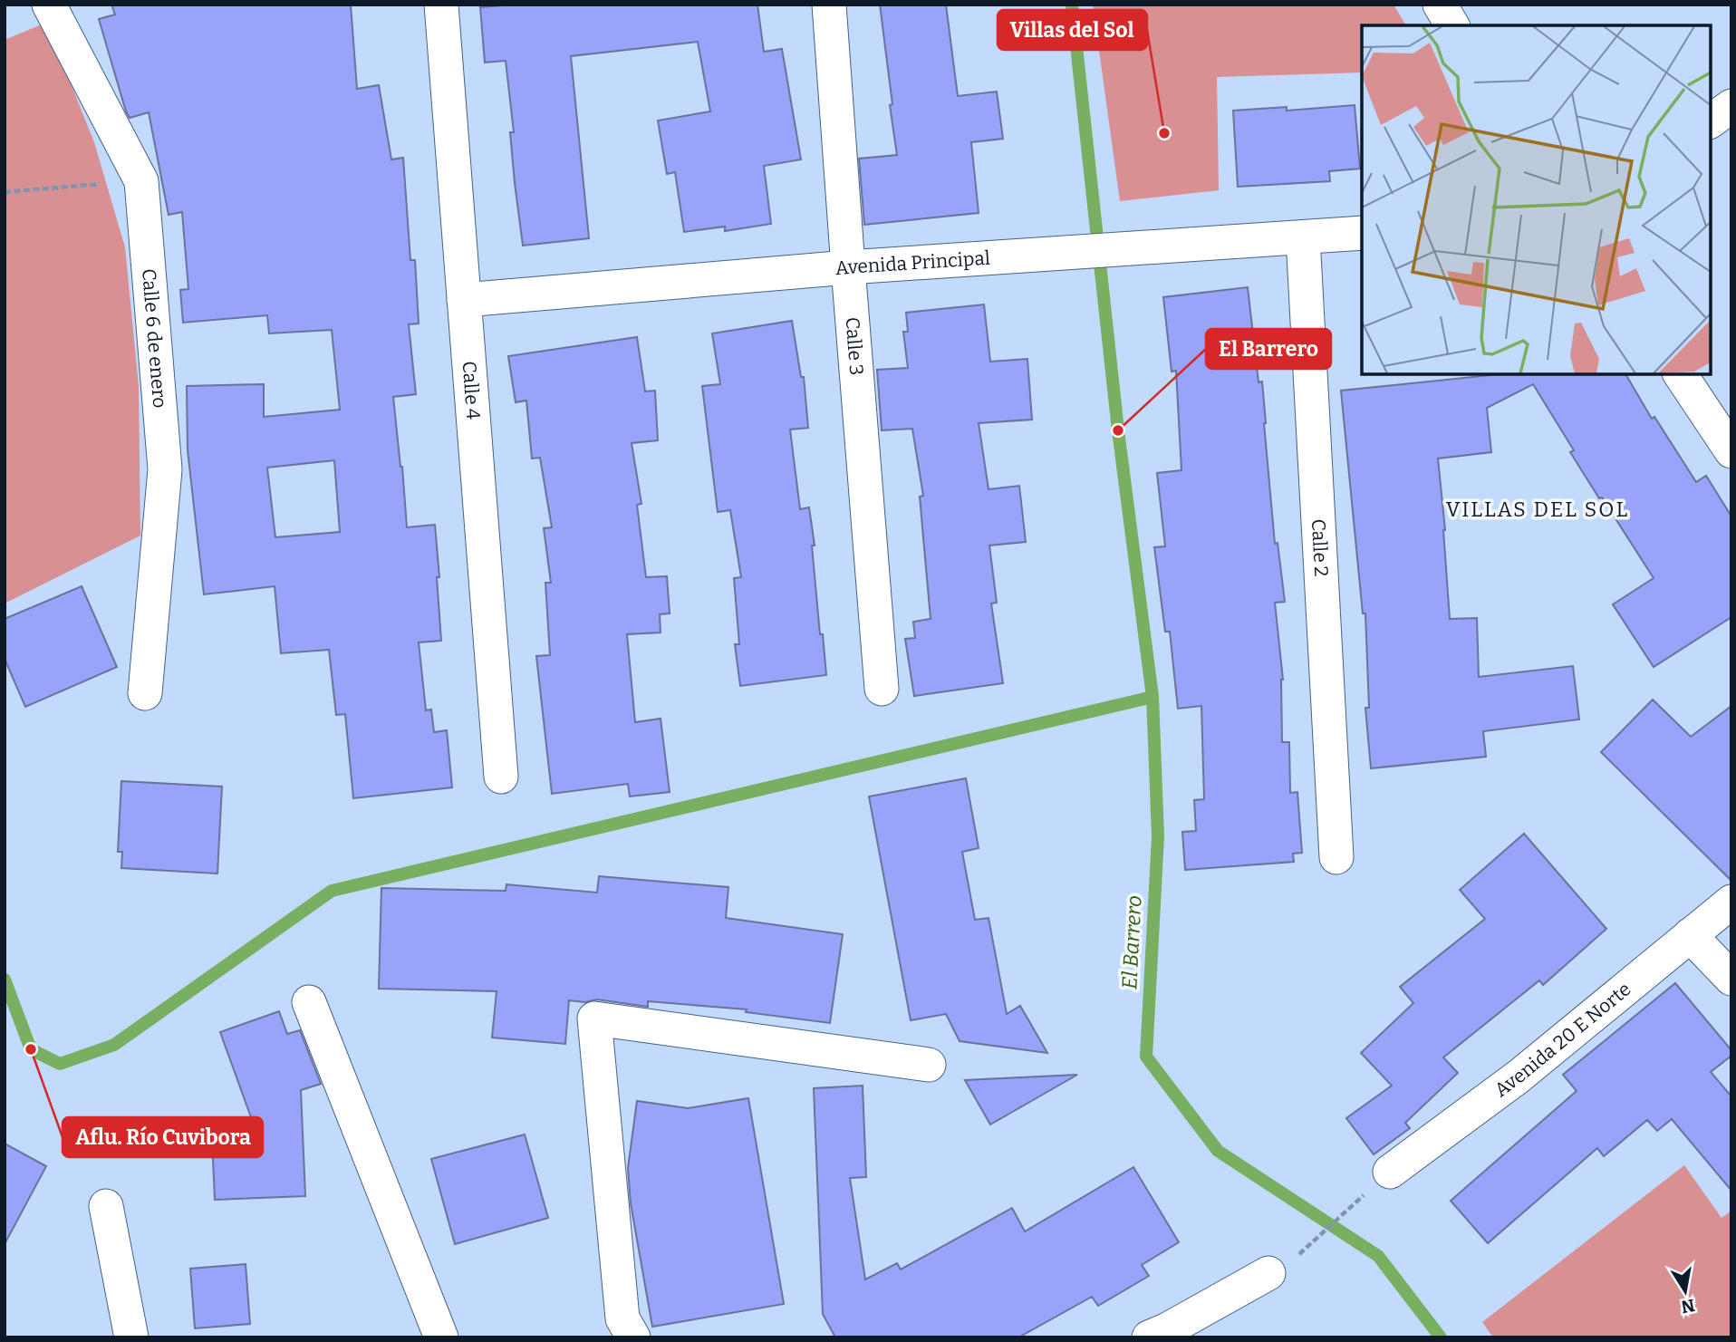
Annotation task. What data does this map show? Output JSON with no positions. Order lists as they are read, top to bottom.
{
  "streets": {
    "street": [
      "Avenida Principal",
      "Calle 6 de enero",
      "Calle 3",
      "Calle 4",
      "Calle 2",
      "Avenida 20 E Norte"
    ]
  },
  "crossings": [
    ["Avenida Principal", "Calle 3"],
    ["Avenida Principal", "Calle 4"],
    ["Avenida Principal", "Calle 2"]
  ],
  "districts": ["VILLAS DEL SOL"],
  "water": ["El Barrero"],
  "places": ["Villas del Sol", "El Barrero", "Aflu. Río Cuvibora"],
  "north": "bottom"
}
